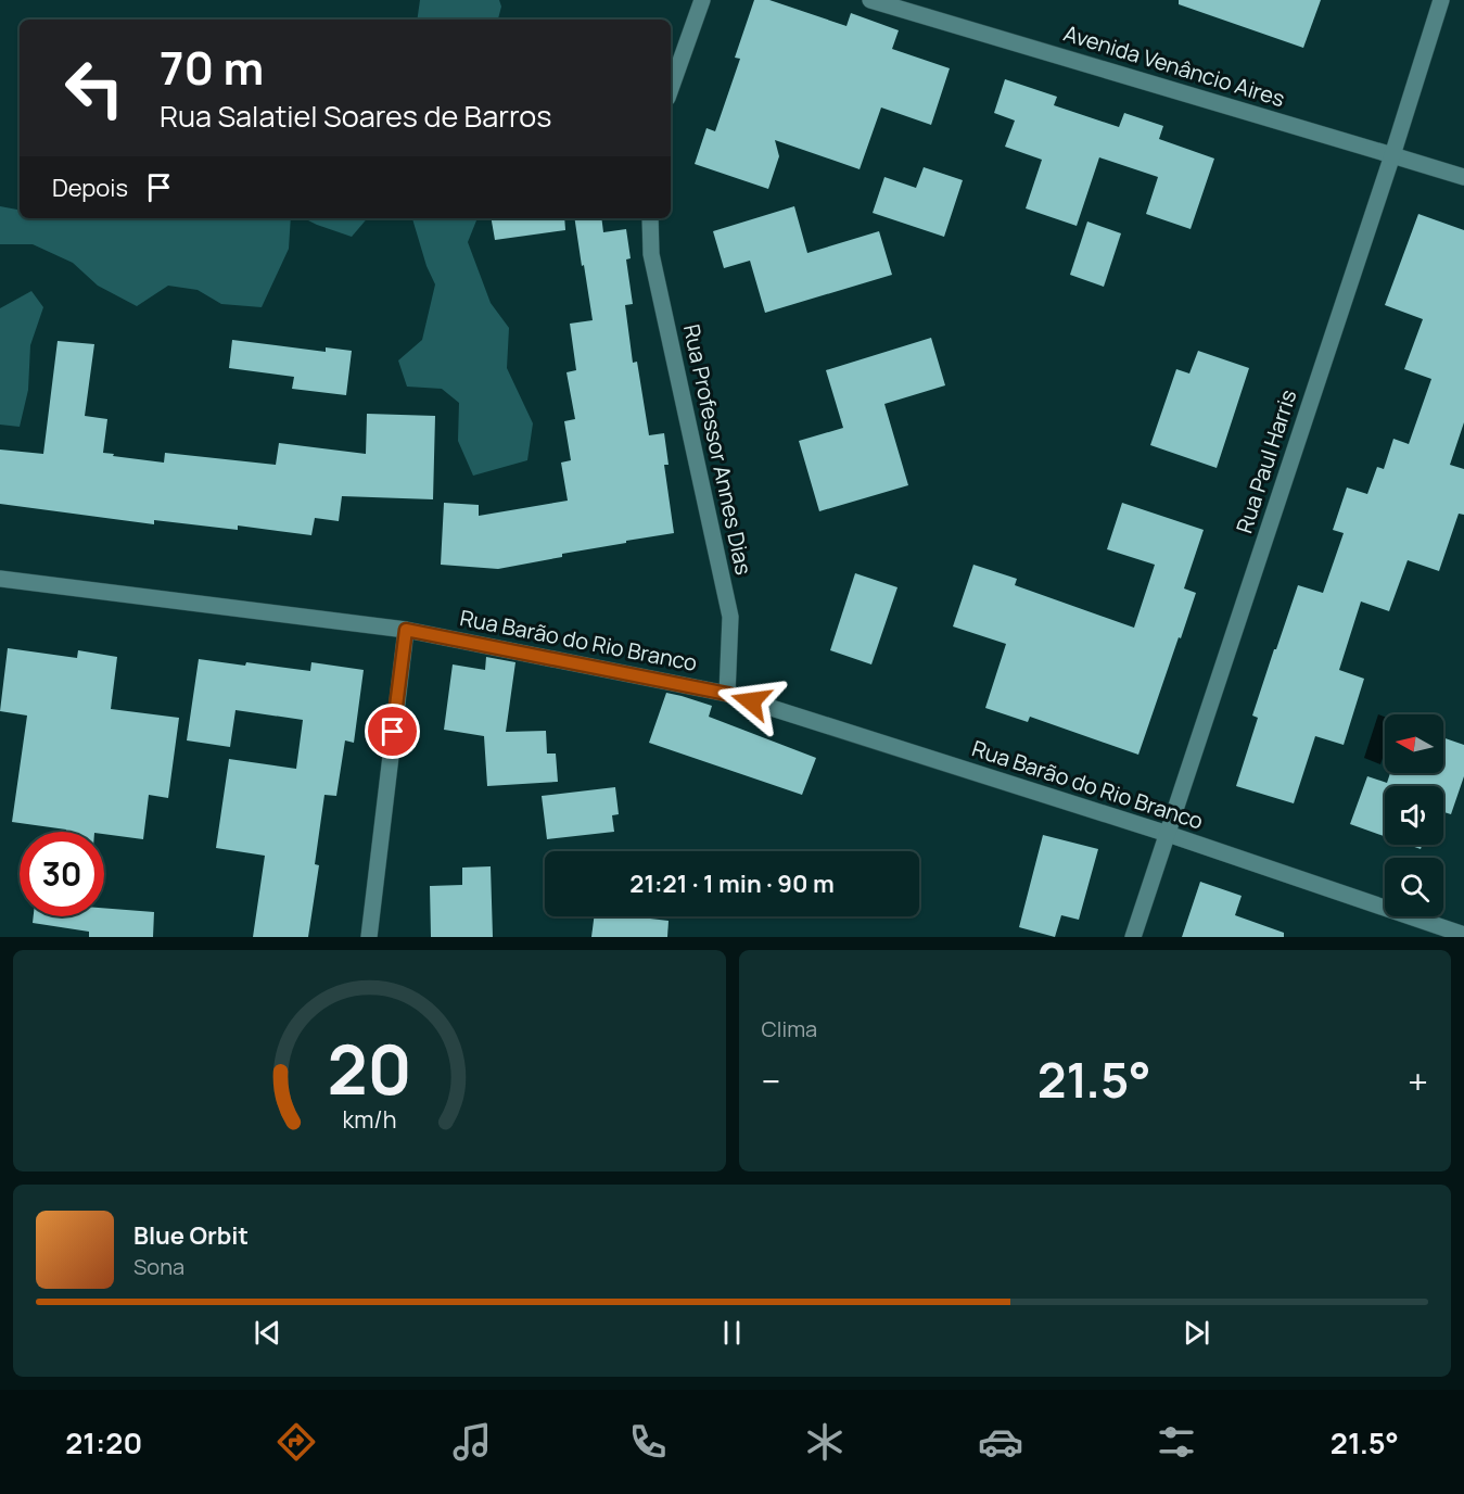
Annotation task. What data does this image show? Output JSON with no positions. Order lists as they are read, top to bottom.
{
  "streets": {
    "street": [
      "Avenida Venâncio Aires",
      "Rua Professor Annes Dias",
      "Rua Paul Harris",
      "Rua Barão do Rio Branco"
    ]
  },
  "crossings": [
    ["Avenida Venâncio Aires", "Rua Paul Harris"],
    ["Rua Professor Annes Dias", "Rua Barão do Rio Branco"],
    ["Rua Paul Harris", "Rua Barão do Rio Branco"]
  ],
  "north": "left",
  "page": {
    "turn": ["70 m", "Rua Salatiel Soares de Barros"],
    "then": "Depois",
    "limit": "30",
    "trip": "21:21 · 1 min · 90 m",
    "tile": "Clima",
    "heat": ["−", "21.5°", "+"],
    "song": ["Blue Orbit", "Sona"],
    "tabs": ["21:20", "21.5°"],
    "gauge": ["20", "km/h"]
  }
}
